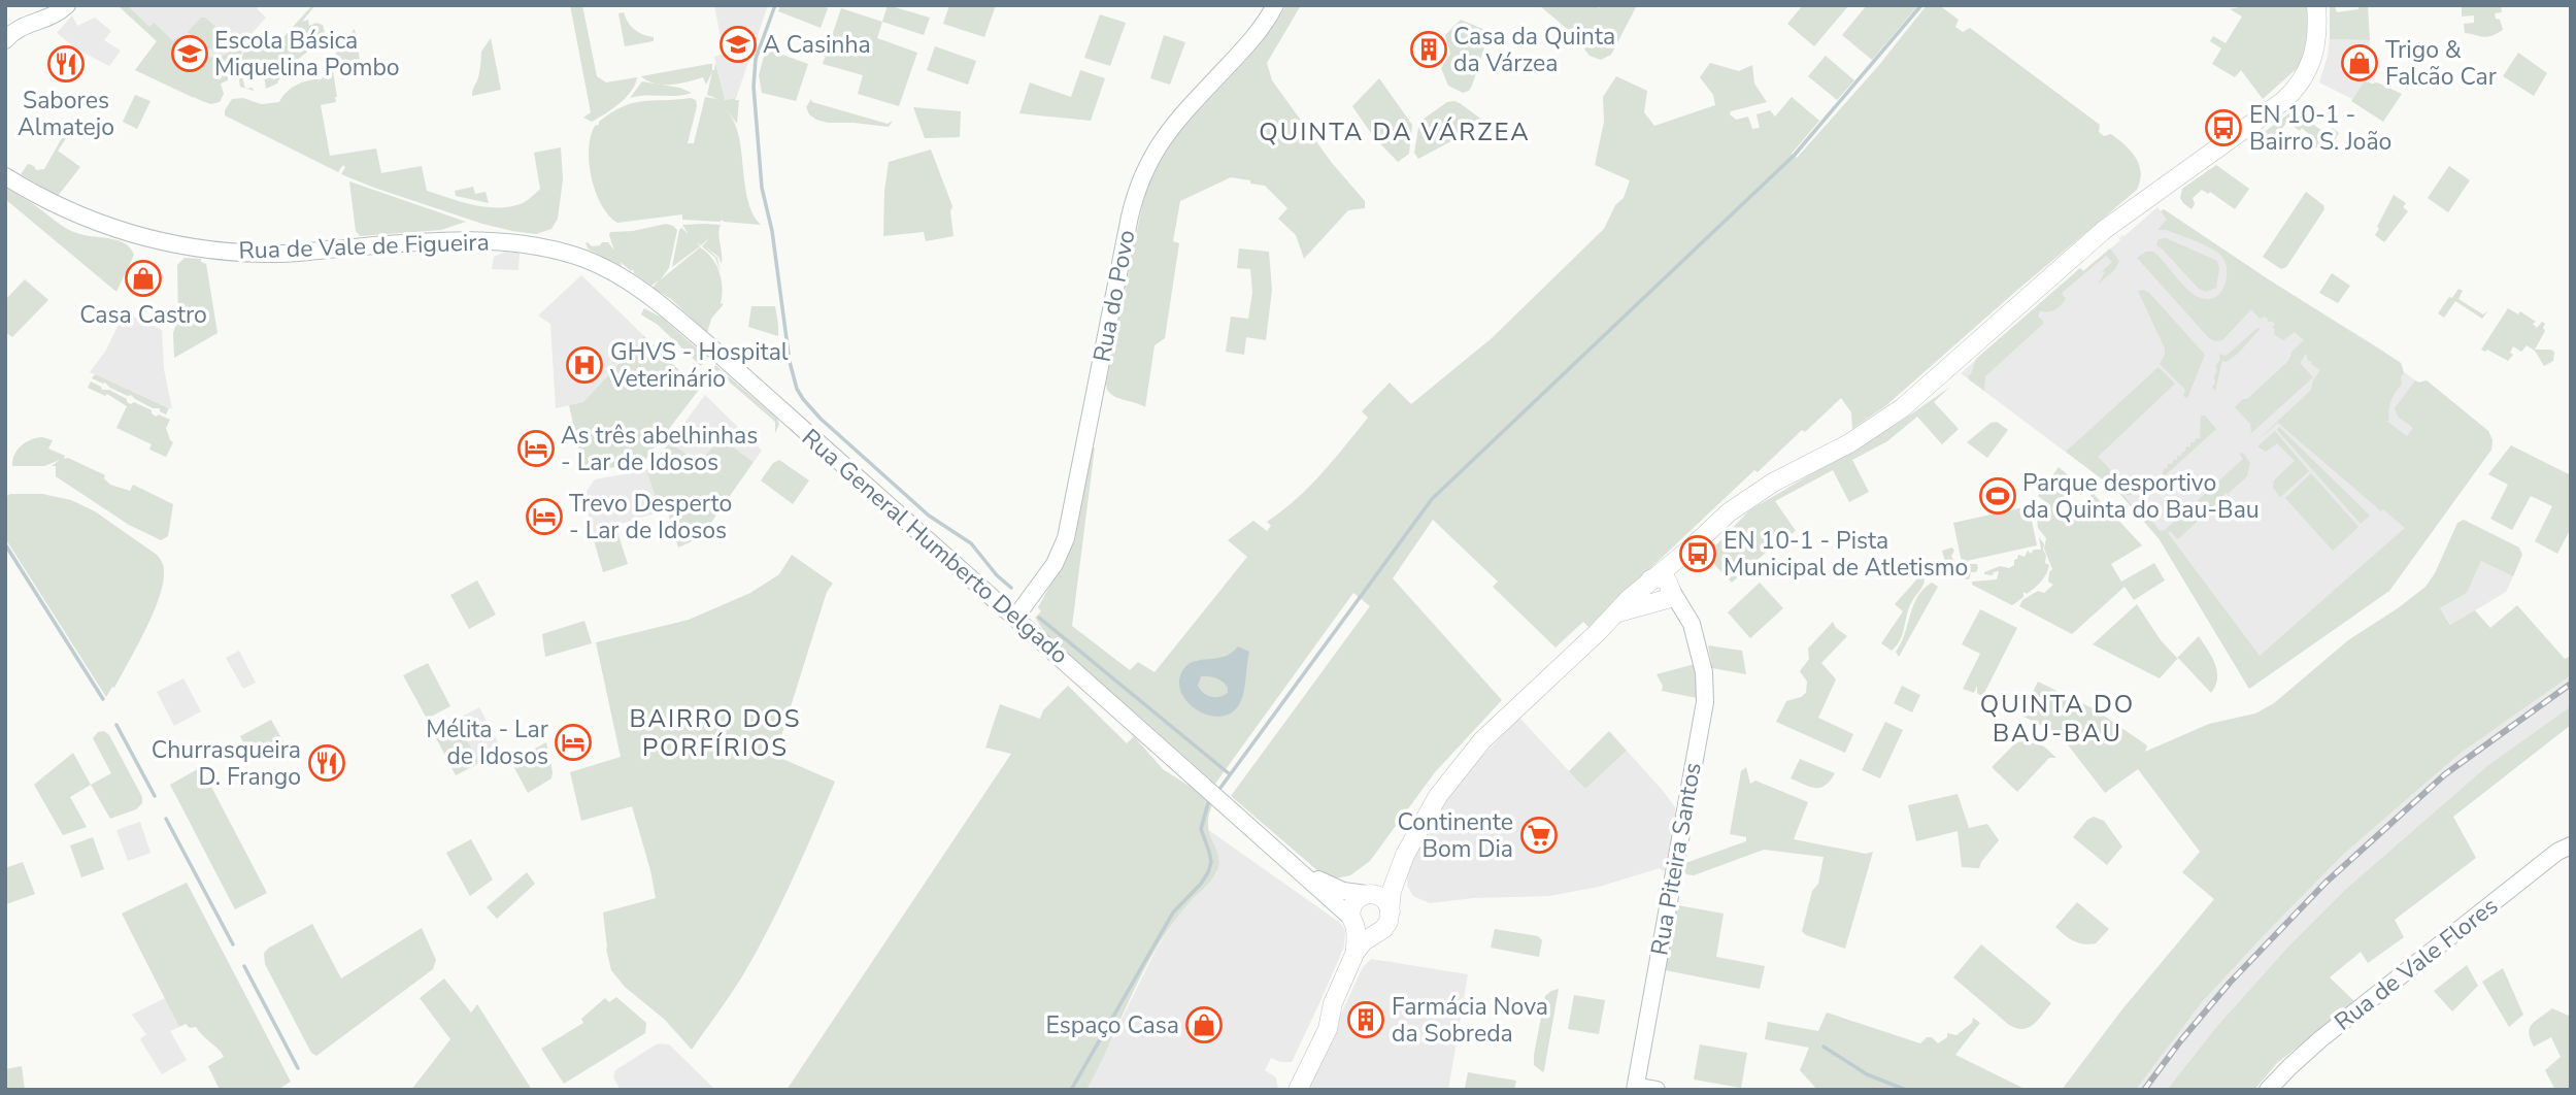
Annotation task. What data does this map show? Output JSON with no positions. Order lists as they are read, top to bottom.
{
  "streets": {
    "main road": [
      "Rua de Vale de Figueira",
      "Rua do Povo",
      "Rua General Humberto Delgado",
      "Rua Piteira Santos",
      "Rua de Vale Flores"
    ]
  },
  "crossings": [
    ["Rua de Vale de Figueira", "Rua General Humberto Delgado"],
    ["Rua do Povo", "Rua General Humberto Delgado"]
  ],
  "districts": ["QUINTA DA VÁRZEA", "QUINTA DO BAU-BAU", "BAIRRO DOS PORFÍRIOS"],
  "places": {
    "school or university": ["A Casinha", "Escola Básica Miquelina Pombo"],
    "building": ["Casa da Quinta da Várzea", "Farmácia Nova da Sobreda"],
    "shop": ["Trigo & Falcão Car", "Casa Castro", "Espaço Casa"],
    "restaurant": ["Sabores Almatejo", "Churrasqueira D. Frango"],
    "bus stop": ["EN 10-1 - Bairro S. João", "EN 10-1 - Pista Municipal de Atletismo"],
    "hospital": ["GHVS - Hospital Veterinário"],
    "hotel": ["As três abelhinhas - Lar de Idosos", "Trevo Desperto - Lar de Idosos", "Mélita - Lar de Idosos"],
    "sports": ["Parque desportivo da Quinta do Bau-Bau"],
    "supermarket": ["Continente Bom Dia"]
  }
}
